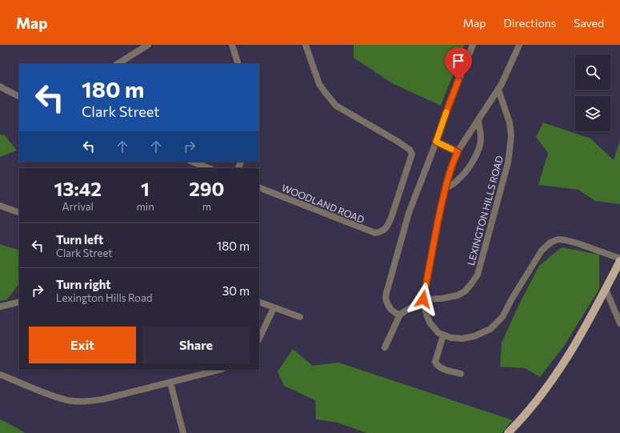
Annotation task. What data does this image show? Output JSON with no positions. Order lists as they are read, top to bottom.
{
  "streets": {
    "street": ["WOODLAND ROAD", "LEXINGTON HILLS ROAD"]
  },
  "page": {
    "header": "Map",
    "nav": ["Map", "Directions", "Saved"],
    "turn": ["180 m", "Clark Street"],
    "eta": [
      "13:42",
      "Arrival",
      "1",
      "min",
      "290",
      "m"
    ],
    "list": [
      {
        "name": "Turn left",
        "note": "Clark Street",
        "value": "180 m"
      },
      {
        "name": "Turn right",
        "note": "Lexington Hills Road",
        "value": "30 m"
      }
    ],
    "buttons": ["Exit", "Share"]
  }
}
